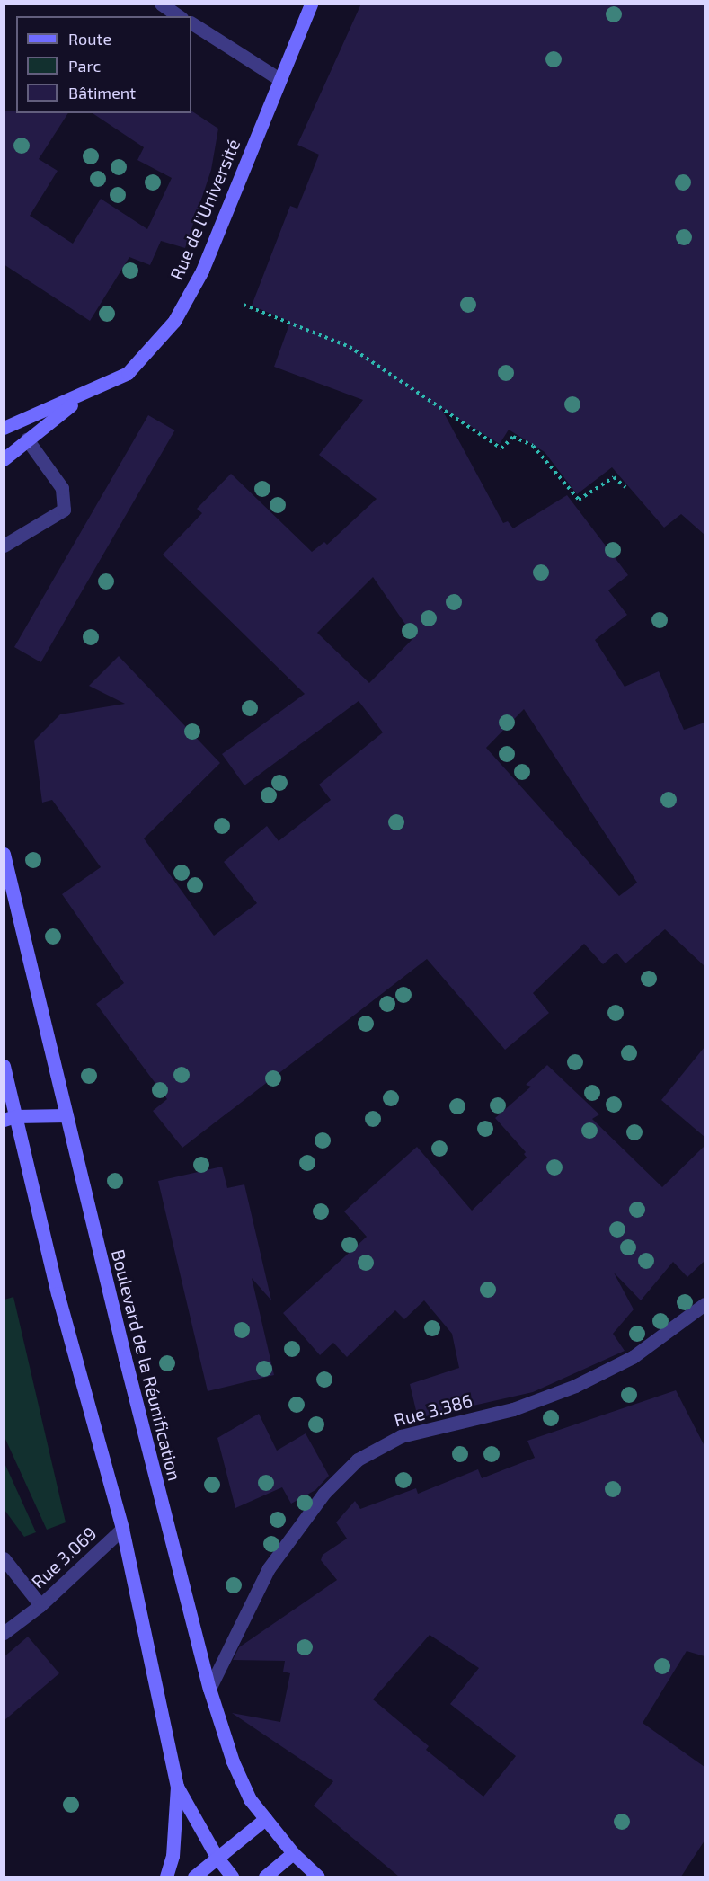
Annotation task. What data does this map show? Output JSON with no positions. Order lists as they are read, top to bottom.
{
  "streets": {
    "main road": ["Rue de l'Université", "Boulevard de la Réunification"],
    "street": ["Rue 3.386", "Rue 3.069"]
  },
  "crossings": [
    ["Boulevard de la Réunification", "Rue 3.386"]
  ],
  "legend": ["Route", "Parc", "Bâtiment"]
}
